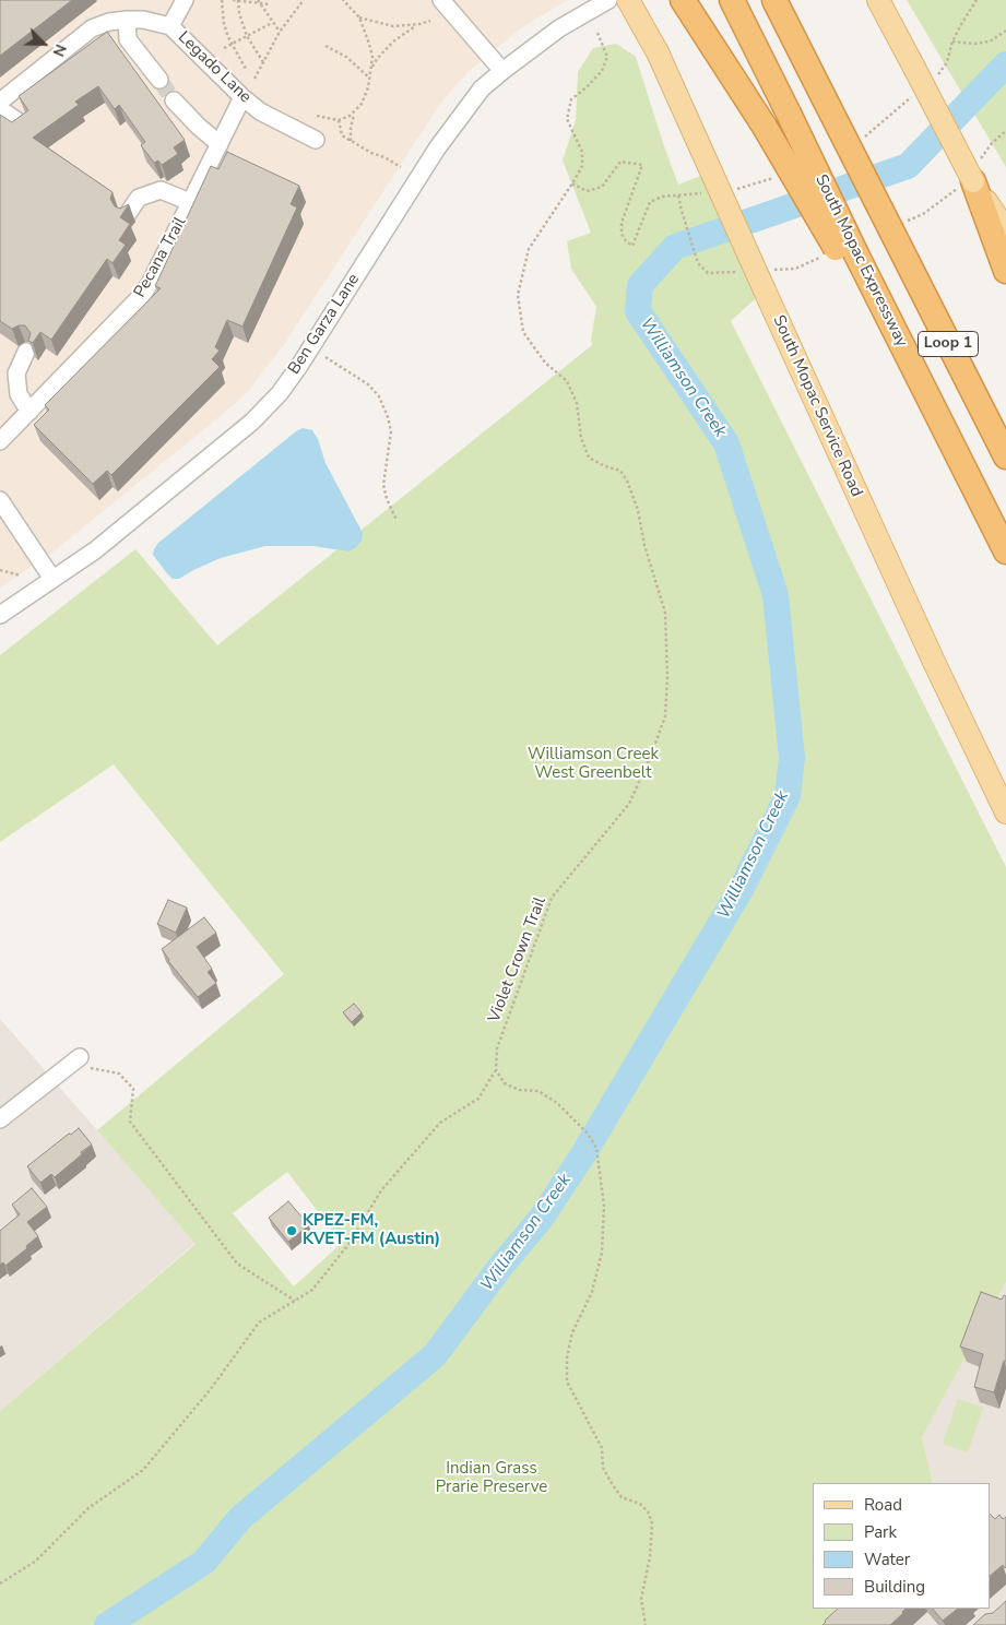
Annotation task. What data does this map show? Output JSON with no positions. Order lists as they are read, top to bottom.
{
  "streets": {
    "highway": ["South Mopac Expressway", "Loop 1"],
    "main road": ["South Mopac Service Road"],
    "street": ["Legado Lane", "Pecana Trail", "Ben Garza Lane"],
    "path": ["Violet Crown Trail"]
  },
  "crossings": [
    ["Legado Lane", "Pecana Trail"]
  ],
  "water": ["Williamson Creek"],
  "parks": ["Williamson Creek West Greenbelt", "Indian Grass Prarie Preserve"],
  "places": ["KPEZ-FM, KVET-FM (Austin)"],
  "legend": [
    "Road",
    "Park",
    "Water",
    "Building"
  ],
  "north": "bottom right"
}
